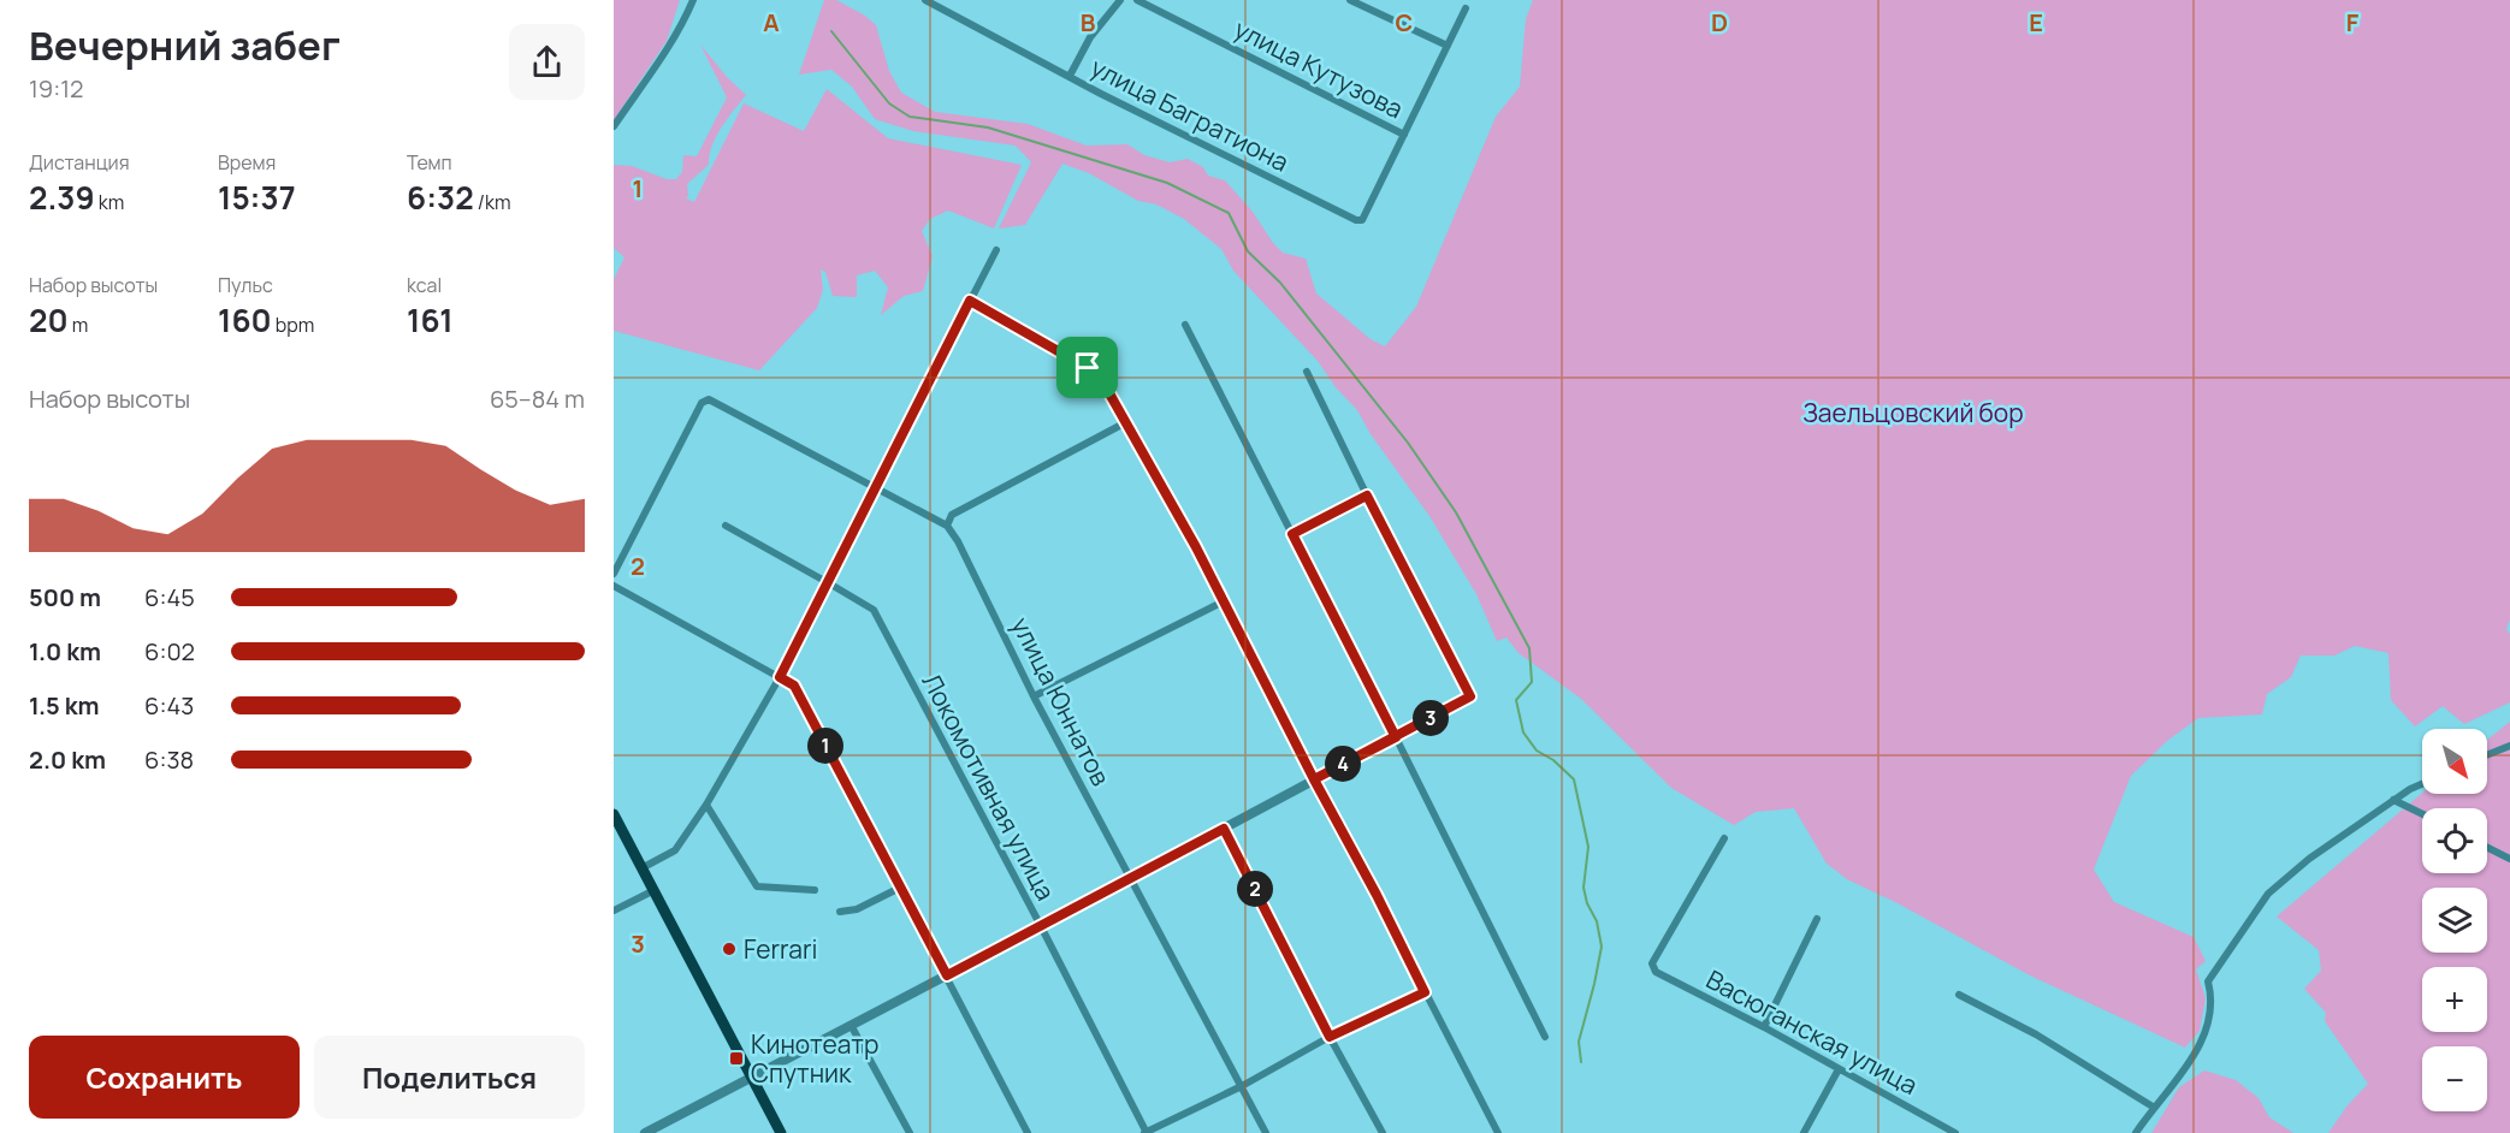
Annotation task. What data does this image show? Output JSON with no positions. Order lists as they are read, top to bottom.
{
  "streets": {
    "street": [
      "улица Кутузова",
      "улица Багратиона",
      "улица Юннатов",
      "Локомотивная улица",
      "Васюганская улица"
    ]
  },
  "crossings": [
    ["улица Кутузова", "улица Багратиона"]
  ],
  "parks": ["Заельцовский бор"],
  "places": {
    "other": ["Ferrari"],
    "transit": ["Кинотеатр Спутник"]
  },
  "north": "bottom right",
  "page": {
    "heading": ["Вечерний забег", "19:12"],
    "stats": [
      ["Дистанция", "2.39 km"],
      ["Время", "15:37"],
      ["Темп", "6:32 /km"],
      ["Набор высоты", "20 m"],
      ["Пульс", "160 bpm"],
      ["kcal", "161"]
    ],
    "chart": ["Набор высоты", "65–84 m"],
    "list": [
      {
        "name": "500 m",
        "note": "6:45"
      },
      {
        "name": "1.0 km",
        "note": "6:02"
      },
      {
        "name": "1.5 km",
        "note": "6:43"
      },
      {
        "name": "2.0 km",
        "note": "6:38"
      }
    ],
    "pins": [
      "3",
      "1",
      "4",
      "2"
    ],
    "map_buttons": ["+", "−"],
    "buttons": ["Сохранить", "Поделиться"]
  },
  "grid": {
    "columns": [
      "A",
      "B",
      "C",
      "D",
      "E",
      "F"
    ],
    "rows": ["1", "2", "3"]
  }
}
